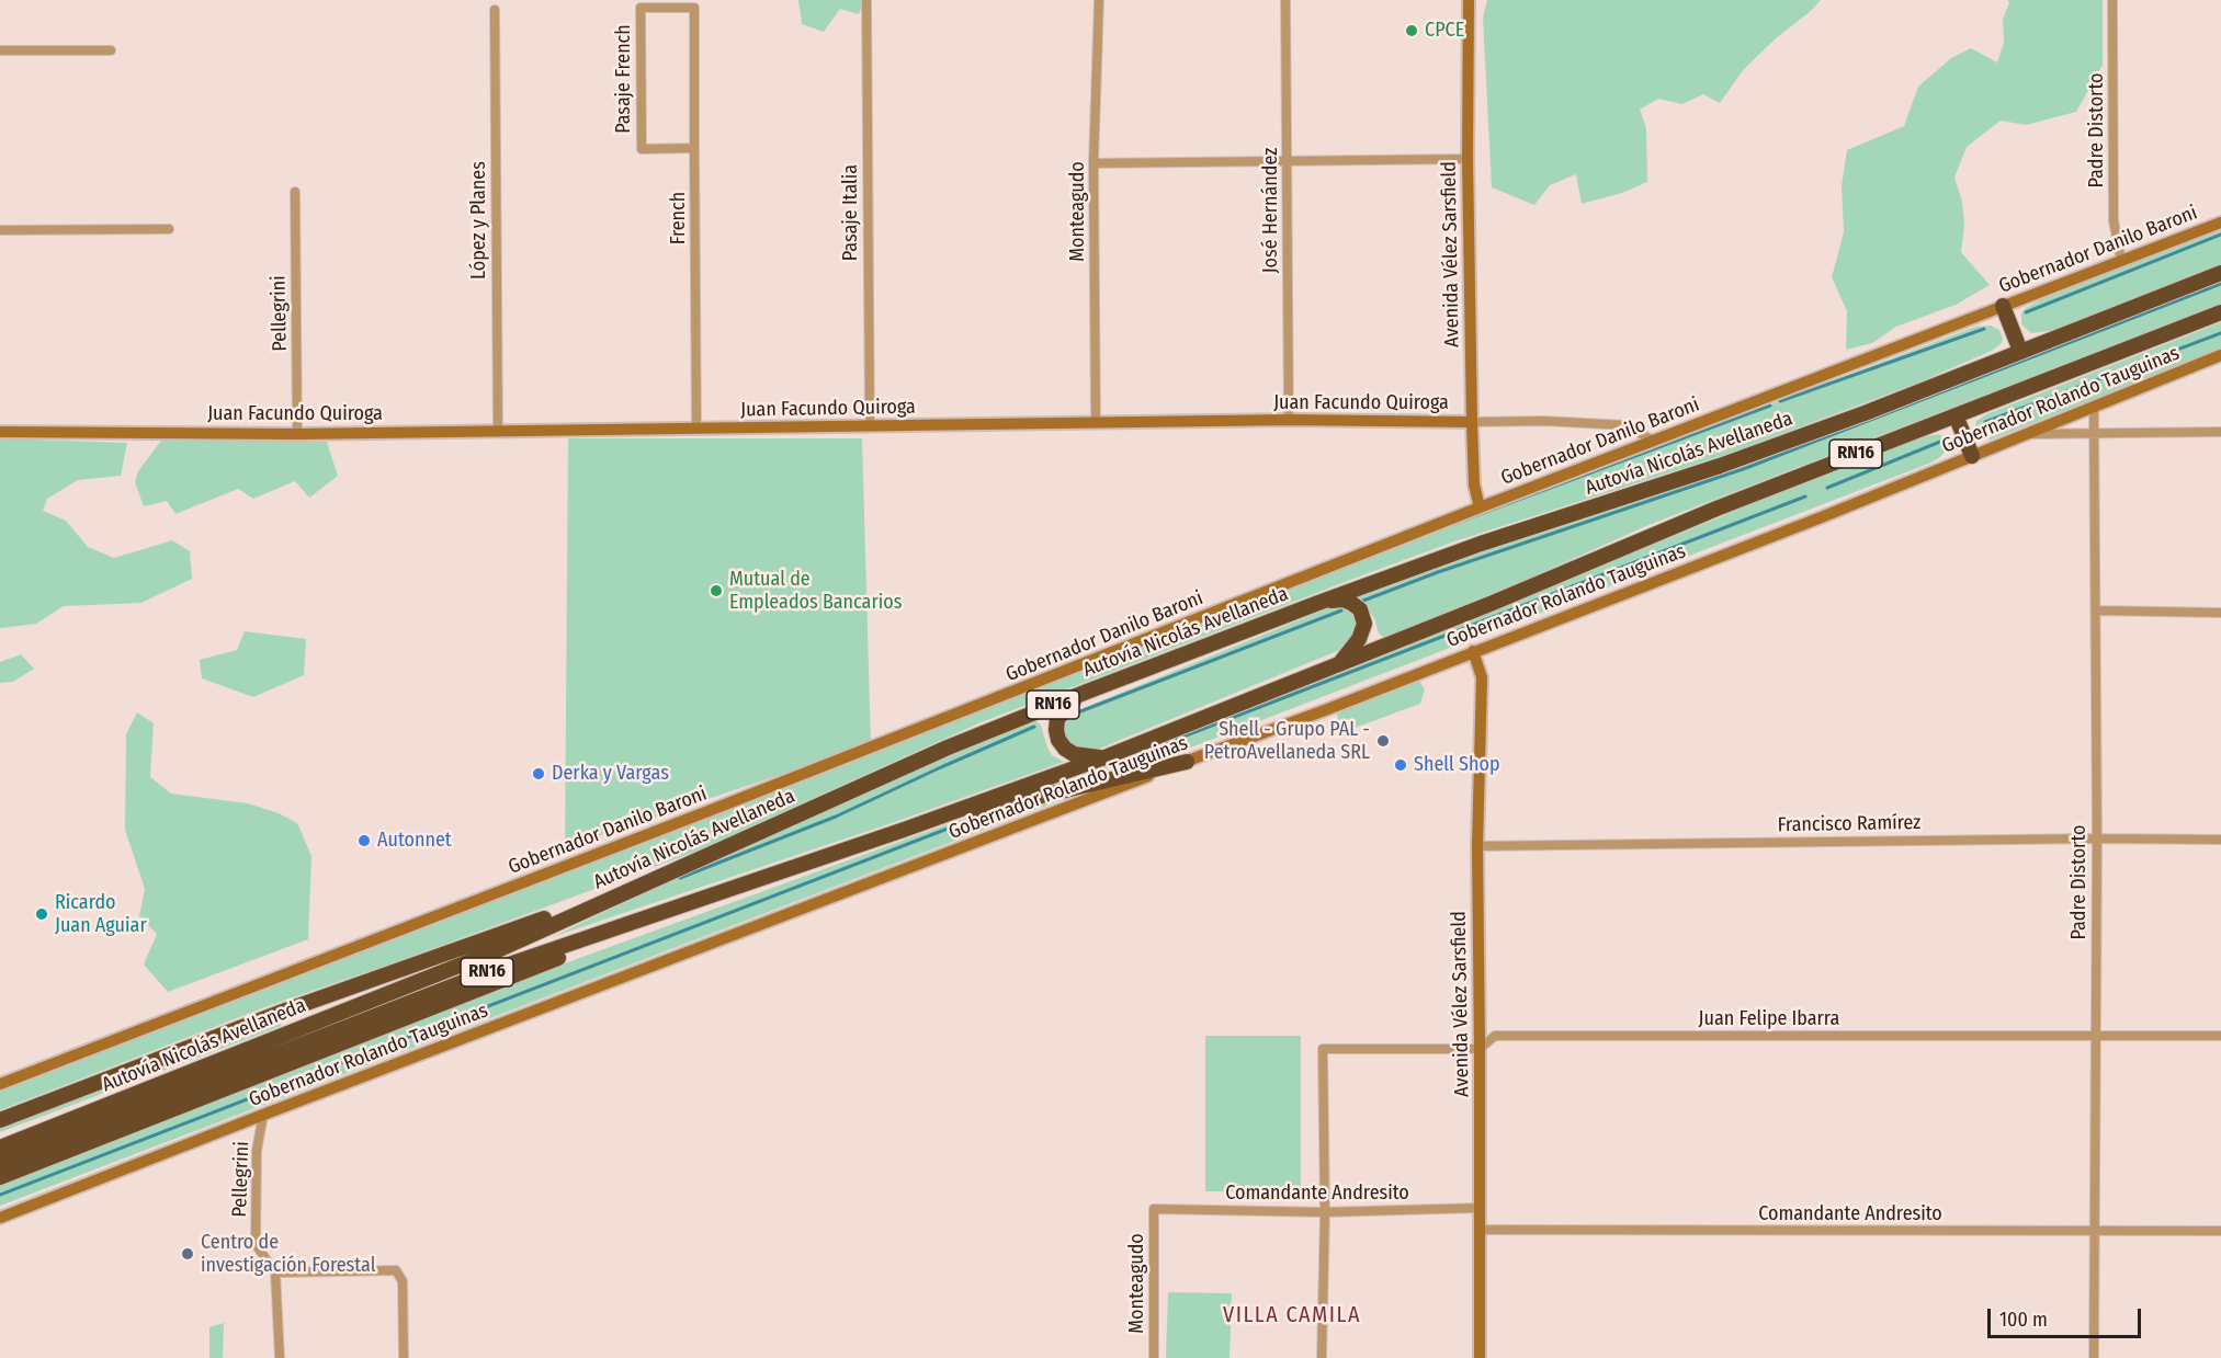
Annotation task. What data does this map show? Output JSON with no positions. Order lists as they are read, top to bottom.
{
  "streets": {
    "highway": ["Autovía Nicolás Avellaneda", "RN16"],
    "street": [
      "Pasaje French",
      "Padre Distorto",
      "José Hernández",
      "Monteagudo",
      "Pasaje Italia",
      "French",
      "López y Planes",
      "Gobernador Danilo Baroni",
      "Avenida Vélez Sarsfield",
      "Pellegrini",
      "Gobernador Rolando Tauguinas",
      "Juan Facundo Quiroga",
      "Francisco Ramírez",
      "Juan Felipe Ibarra",
      "Comandante Andresito"
    ]
  },
  "crossings": [
    ["Pasaje French", "French"],
    ["Padre Distorto", "Gobernador Danilo Baroni"],
    ["Padre Distorto", "Gobernador Rolando Tauguinas"],
    ["Padre Distorto", "Francisco Ramírez"],
    ["Padre Distorto", "Juan Felipe Ibarra"],
    ["Padre Distorto", "Comandante Andresito"],
    ["José Hernández", "Juan Facundo Quiroga"],
    ["Monteagudo", "Juan Facundo Quiroga"],
    ["Monteagudo", "Comandante Andresito"],
    ["Pasaje Italia", "Juan Facundo Quiroga"],
    ["French", "Juan Facundo Quiroga"],
    ["López y Planes", "Juan Facundo Quiroga"],
    ["Gobernador Danilo Baroni", "Avenida Vélez Sarsfield"],
    ["Gobernador Danilo Baroni", "Juan Facundo Quiroga"],
    ["Avenida Vélez Sarsfield", "Gobernador Rolando Tauguinas"],
    ["Avenida Vélez Sarsfield", "Juan Facundo Quiroga"],
    ["Avenida Vélez Sarsfield", "Francisco Ramírez"],
    ["Avenida Vélez Sarsfield", "Juan Felipe Ibarra"],
    ["Avenida Vélez Sarsfield", "Comandante Andresito"],
    ["Pellegrini", "Gobernador Rolando Tauguinas"],
    ["Pellegrini", "Juan Facundo Quiroga"],
    ["Juan Felipe Ibarra", "Comandante Andresito"]
  ],
  "districts": ["VILLA CAMILA"],
  "places": [
    "CPCE",
    "Mutual de Empleados Bancarios",
    "Shell - Grupo PAL - PetroAvellaneda SRL",
    "Shell Shop",
    "Derka y Vargas",
    "Autonnet",
    "Ricardo Juan Aguiar",
    "Centro de investigación Forestal"
  ],
  "scale_bar": "100 m"
}
